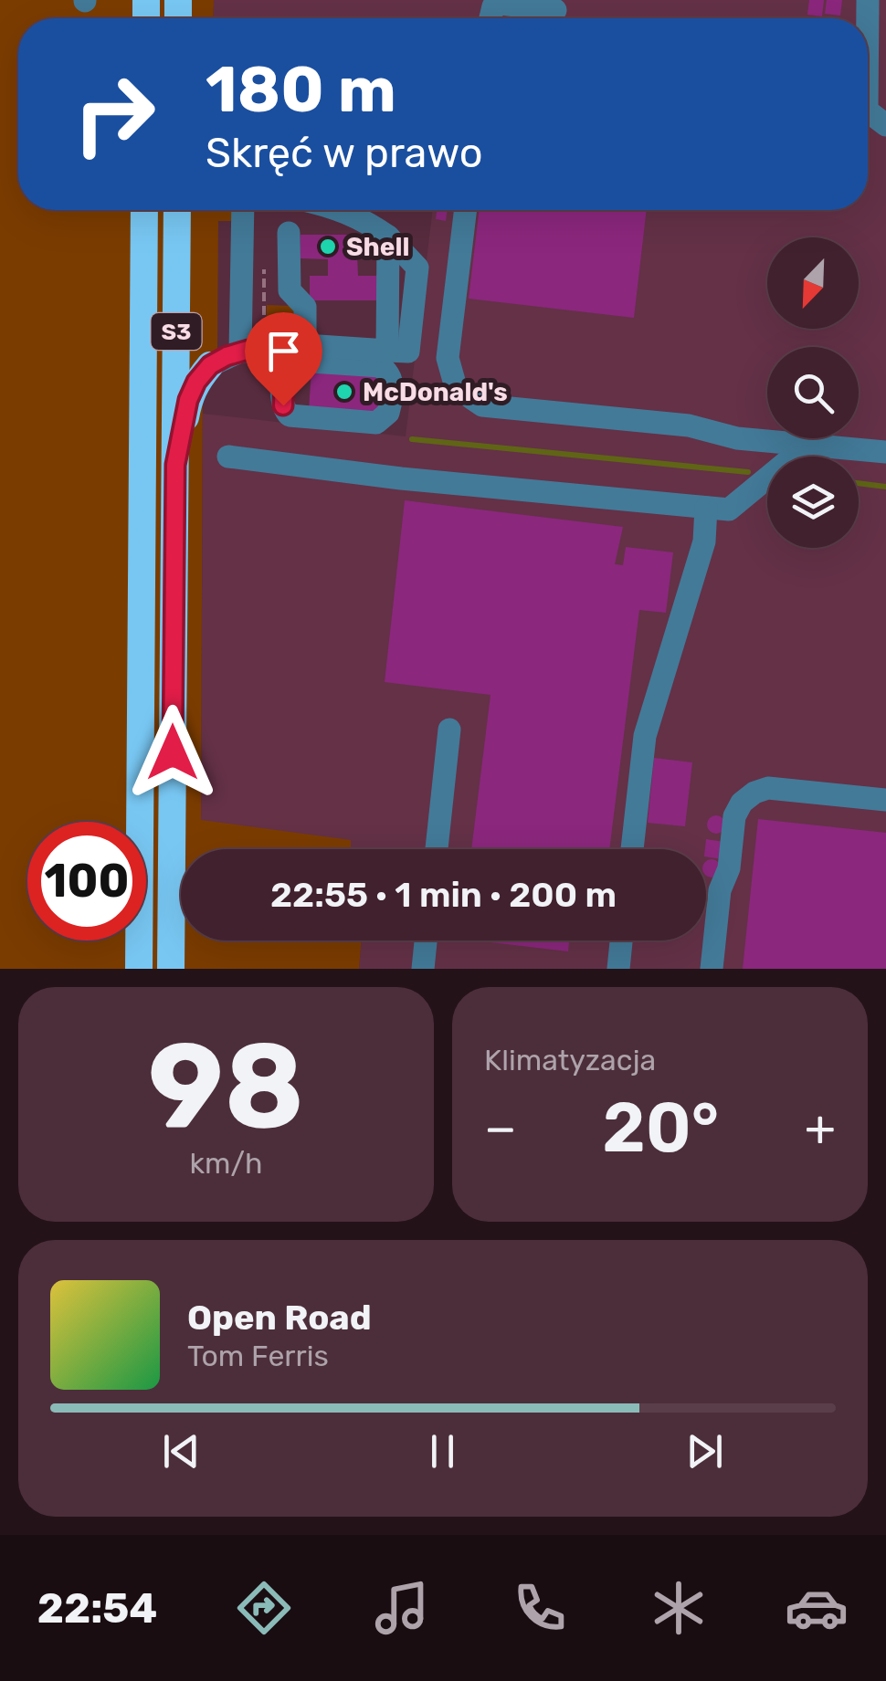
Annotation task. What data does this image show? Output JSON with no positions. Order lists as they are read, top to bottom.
{
  "streets": {
    "highway": ["S3"]
  },
  "places": ["Shell", "McDonald's"],
  "north": "bottom left",
  "page": {
    "turn": ["180 m", "Skręć w prawo"],
    "limit": "100",
    "trip": "22:55 · 1 min · 200 m",
    "tile": [
      ["98", "km/h"],
      "Klimatyzacja"
    ],
    "heat": ["−", "20°", "+"],
    "song": ["Open Road", "Tom Ferris"],
    "tabs": "22:54"
  }
}
